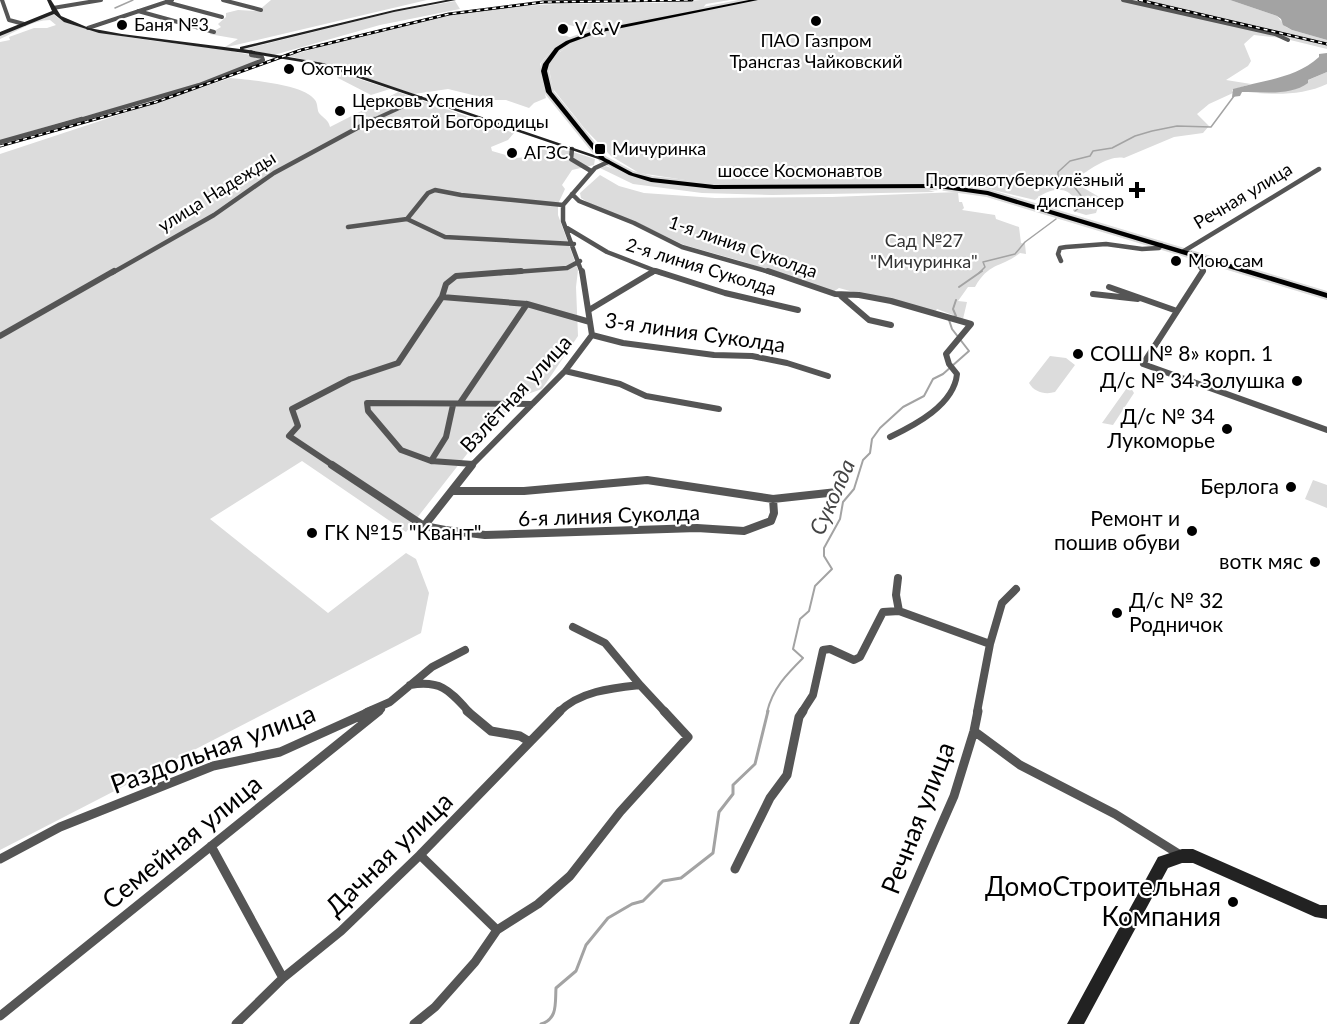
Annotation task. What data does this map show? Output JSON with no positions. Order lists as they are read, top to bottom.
{
  "streets": {
    "main road": ["шоссе Космонавтов"],
    "street": [
      "улица Надежды",
      "Речная улица",
      "1-я линия Суколда",
      "2-я линия Суколда",
      "3-я линия Суколда",
      "Взлётная улица",
      "6-я линия Суколда",
      "Раздольная улица",
      "Семейная улица",
      "Дачная улица"
    ]
  },
  "crossings": [
    ["шоссе Космонавтов", "Речная улица"],
    ["2-я линия Суколда", "Взлётная улица"],
    ["3-я линия Суколда", "Взлётная улица"],
    ["Взлётная улица", "6-я линия Суколда"],
    ["Раздольная улица", "Семейная улица"]
  ],
  "water": ["Суколда"],
  "parks": ["Сад №27 \"Мичуринка\""],
  "places": {
    "other": [
      "ПАО Газпром Трансгаз Чайковский",
      "Баня №3",
      "V & V",
      "Охотник",
      "Церковь Успения Пресвятой Богородицы",
      "АГЗС",
      "Мою сам",
      "СОШ № 8» корп. 1",
      "Д/с № 34 Золушка",
      "Д/с № 34 Лукоморье",
      "Берлога",
      "Ремонт и пошив обуви",
      "ГК №15 \"Квант\"",
      "вотк мяс",
      "Д/с № 32 Родничок",
      "ДомоСтроительная Компания"
    ],
    "transit": ["Мичуринка"],
    "health": ["Противотуберкулёзный диспансер"]
  }
}
